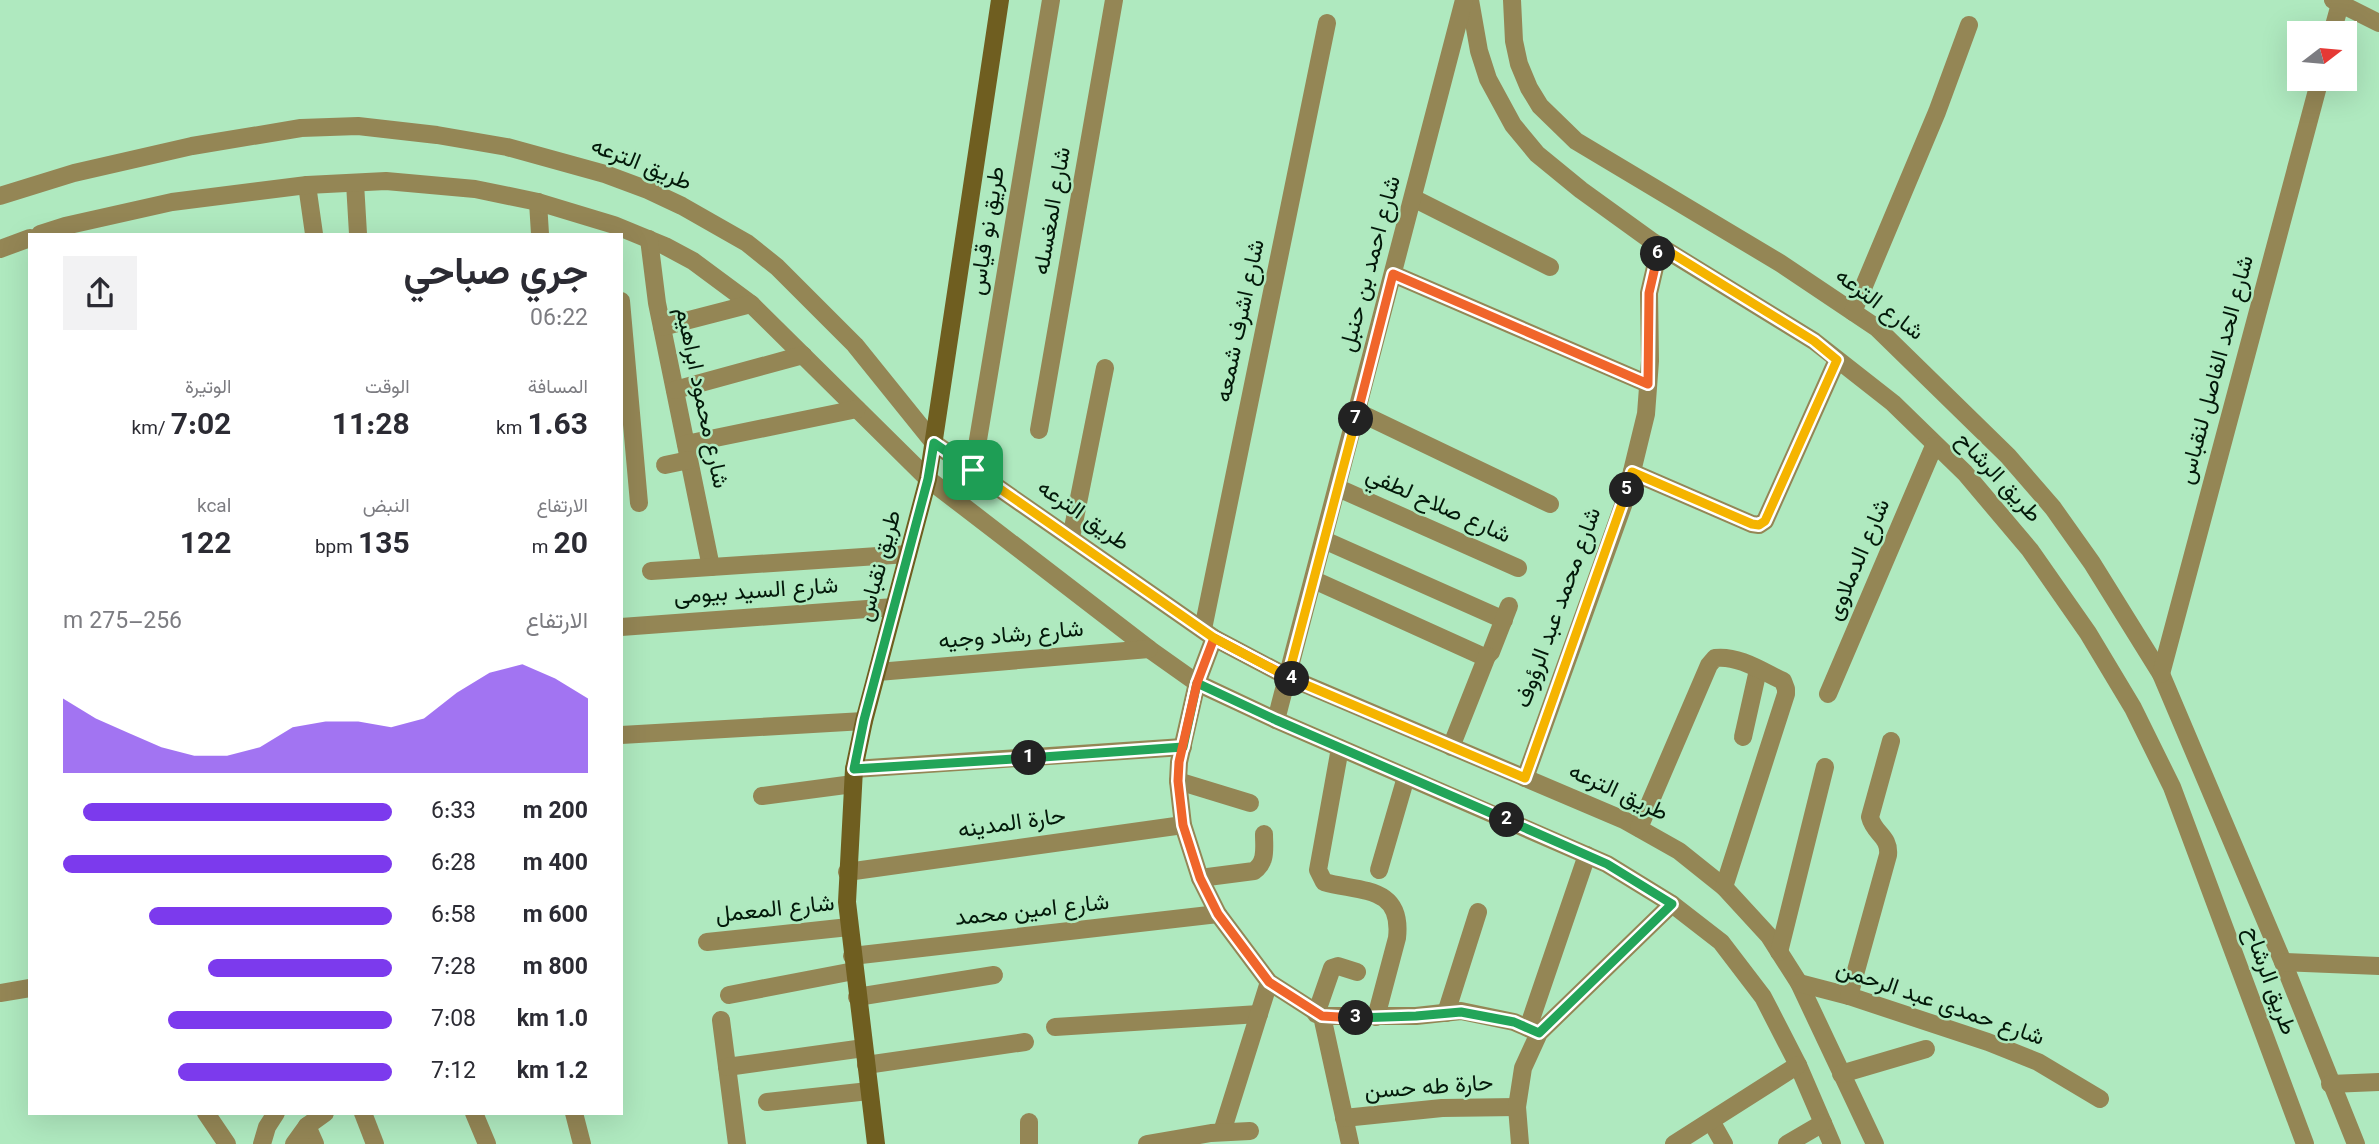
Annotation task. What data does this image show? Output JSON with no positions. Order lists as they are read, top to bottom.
{
  "streets": {
    "street": [
      "طريق الترعه",
      "شارع المغسله",
      "طريق نو قياس",
      "شارع احمد بن حنبل",
      "شارع الترعه",
      "شارع اشرف شمعه",
      "شارع الحد الفاصل لنقباس",
      "شارع محمود ابراهيم",
      "طريق الرشاح",
      "شارع صلاح لطفي",
      "شارع الدملاوى",
      "طريق نقباس",
      "شارع السيد بيومى",
      "شارع محمد عبد الرؤوف",
      "شارع رشاد وجيه",
      "حارة المدينه",
      "شارع المعمل",
      "شارع امين محمد",
      "شارع حمدى عبد الرحمن",
      "حارة طه حسن"
    ]
  },
  "crossings": [
    ["طريق الترعه", "طريق نو قياس"],
    ["طريق الترعه", "شارع احمد بن حنبل"],
    ["طريق الترعه", "شارع اشرف شمعه"],
    ["طريق الترعه", "طريق نقباس"],
    ["طريق الترعه", "شارع محمد عبد الرؤوف"],
    ["طريق الترعه", "شارع حمدى عبد الرحمن"],
    ["شارع احمد بن حنبل", "شارع صلاح لطفي"],
    ["شارع الترعه", "شارع الحد الفاصل لنقباس"],
    ["شارع الترعه", "طريق الرشاح"],
    ["شارع اشرف شمعه", "حارة المدينه"],
    ["شارع اشرف شمعه", "شارع امين محمد"],
    ["طريق الرشاح", "شارع الدملاوى"],
    ["طريق الرشاح", "شارع محمد عبد الرؤوف"],
    ["طريق نقباس", "شارع السيد بيومى"],
    ["طريق نقباس", "شارع رشاد وجيه"],
    ["طريق نقباس", "حارة المدينه"],
    ["طريق نقباس", "شارع المعمل"],
    ["طريق نقباس", "شارع امين محمد"]
  ],
  "north": "right",
  "page": {
    "heading": ["جري صباحي", "06:22"],
    "pins": [
      "6",
      "7",
      "5",
      "4",
      "1",
      "2",
      "3"
    ],
    "stats": [
      ["المسافة", "1.63 km"],
      ["الوقت", "11:28"],
      ["الوتيرة", "7:02 /km"],
      ["الارتفاع", "20 m"],
      ["النبض", "135 bpm"],
      ["kcal", "122"]
    ],
    "chart": ["الارتفاع", "256–275 m"],
    "list": [
      {
        "name": "200 m",
        "note": "6:33"
      },
      {
        "name": "400 m",
        "note": "6:28"
      },
      {
        "name": "600 m",
        "note": "6:58"
      },
      {
        "name": "800 m",
        "note": "7:28"
      },
      {
        "name": "1.0 km",
        "note": "7:08"
      },
      {
        "name": "1.2 km",
        "note": "7:12"
      }
    ]
  }
}
